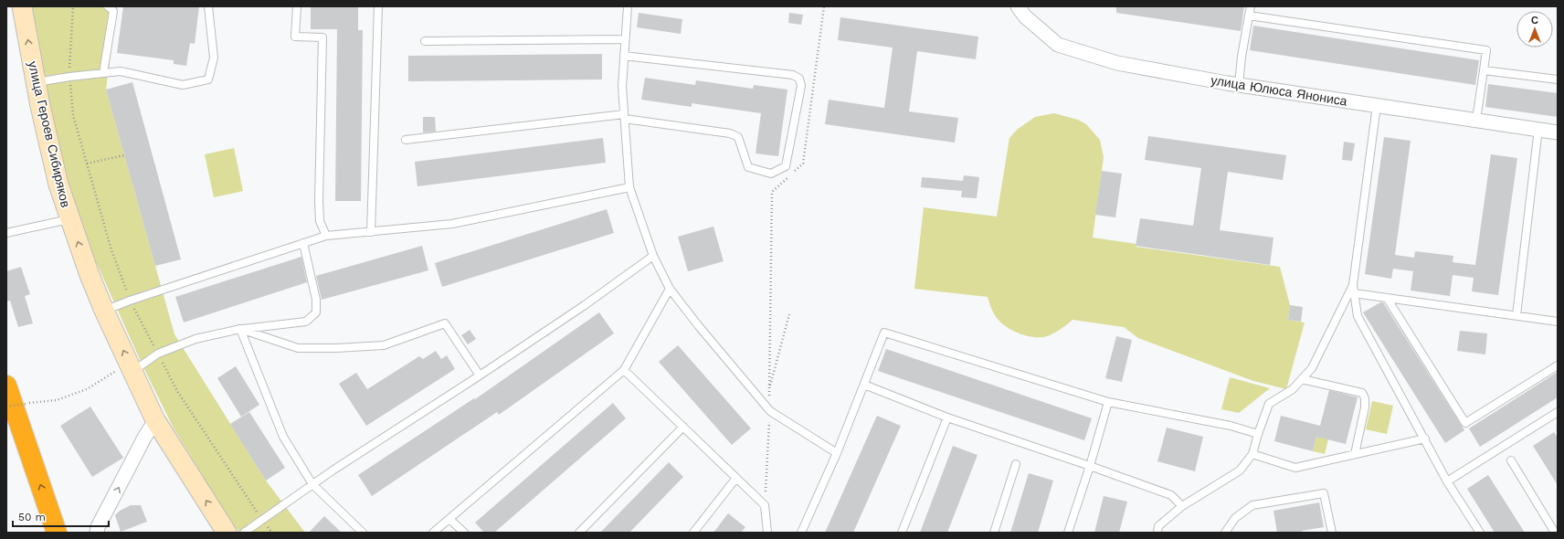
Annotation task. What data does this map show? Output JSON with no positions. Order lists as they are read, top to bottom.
{
  "streets": {
    "street": ["улица Юлюса Янониса", "улица Героев Сибиряков"]
  },
  "one_way": ["улица Героев Сибиряков"],
  "scale_bar": "50 m",
  "north": "top"
}
